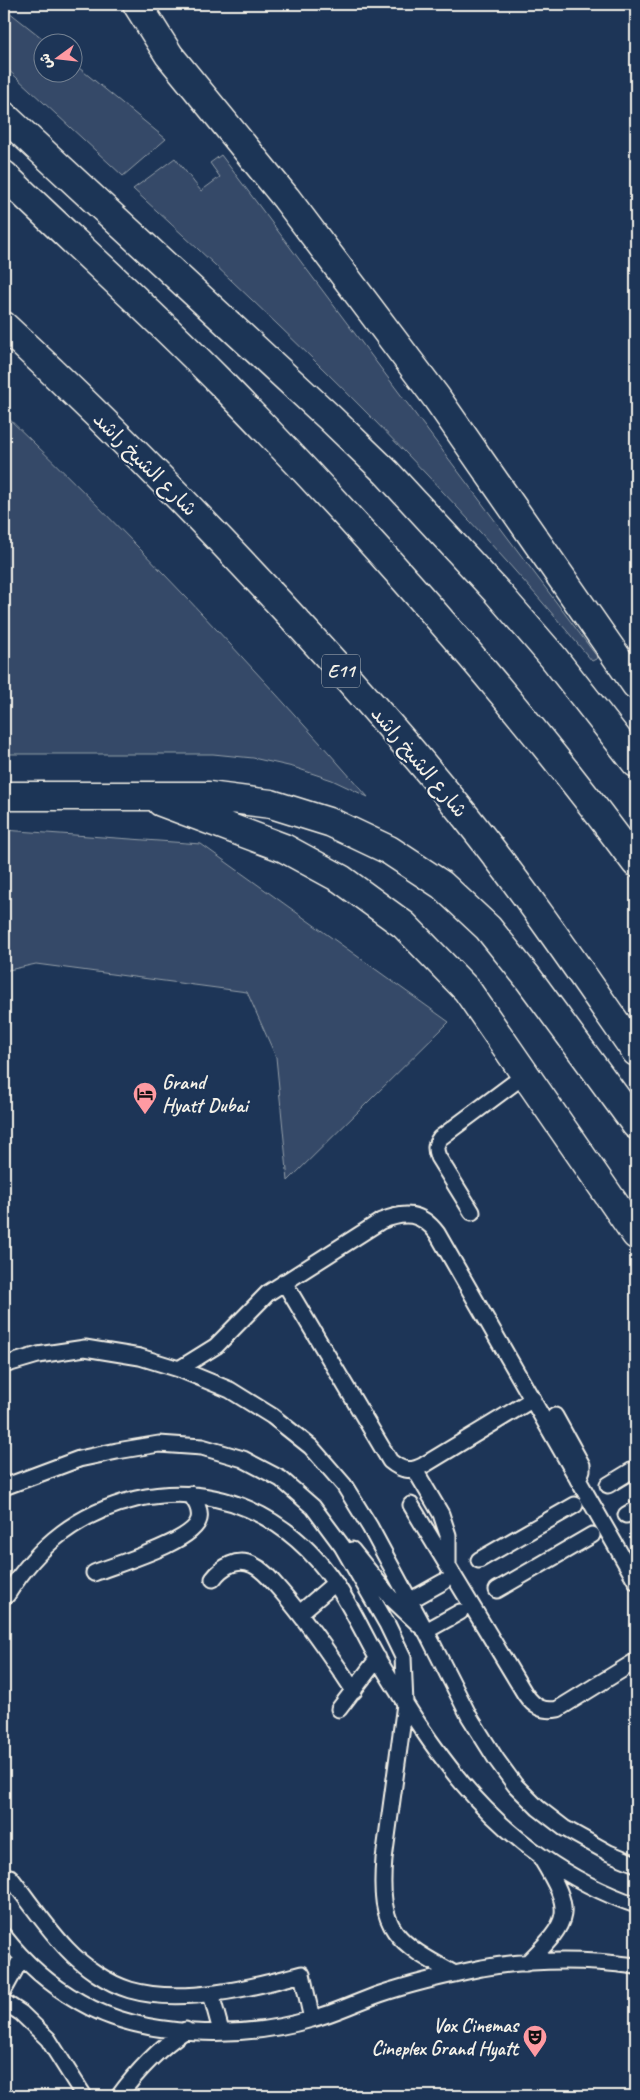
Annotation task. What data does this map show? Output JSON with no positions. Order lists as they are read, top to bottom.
{
  "streets": {
    "main road": ["شارع الشيخ راشد", "E11"]
  },
  "places": {
    "hotel": ["Grand Hyatt Dubai"],
    "theatre": ["Vox Cinemas Cineplex Grand Hyatt"]
  },
  "north": "left"
}
